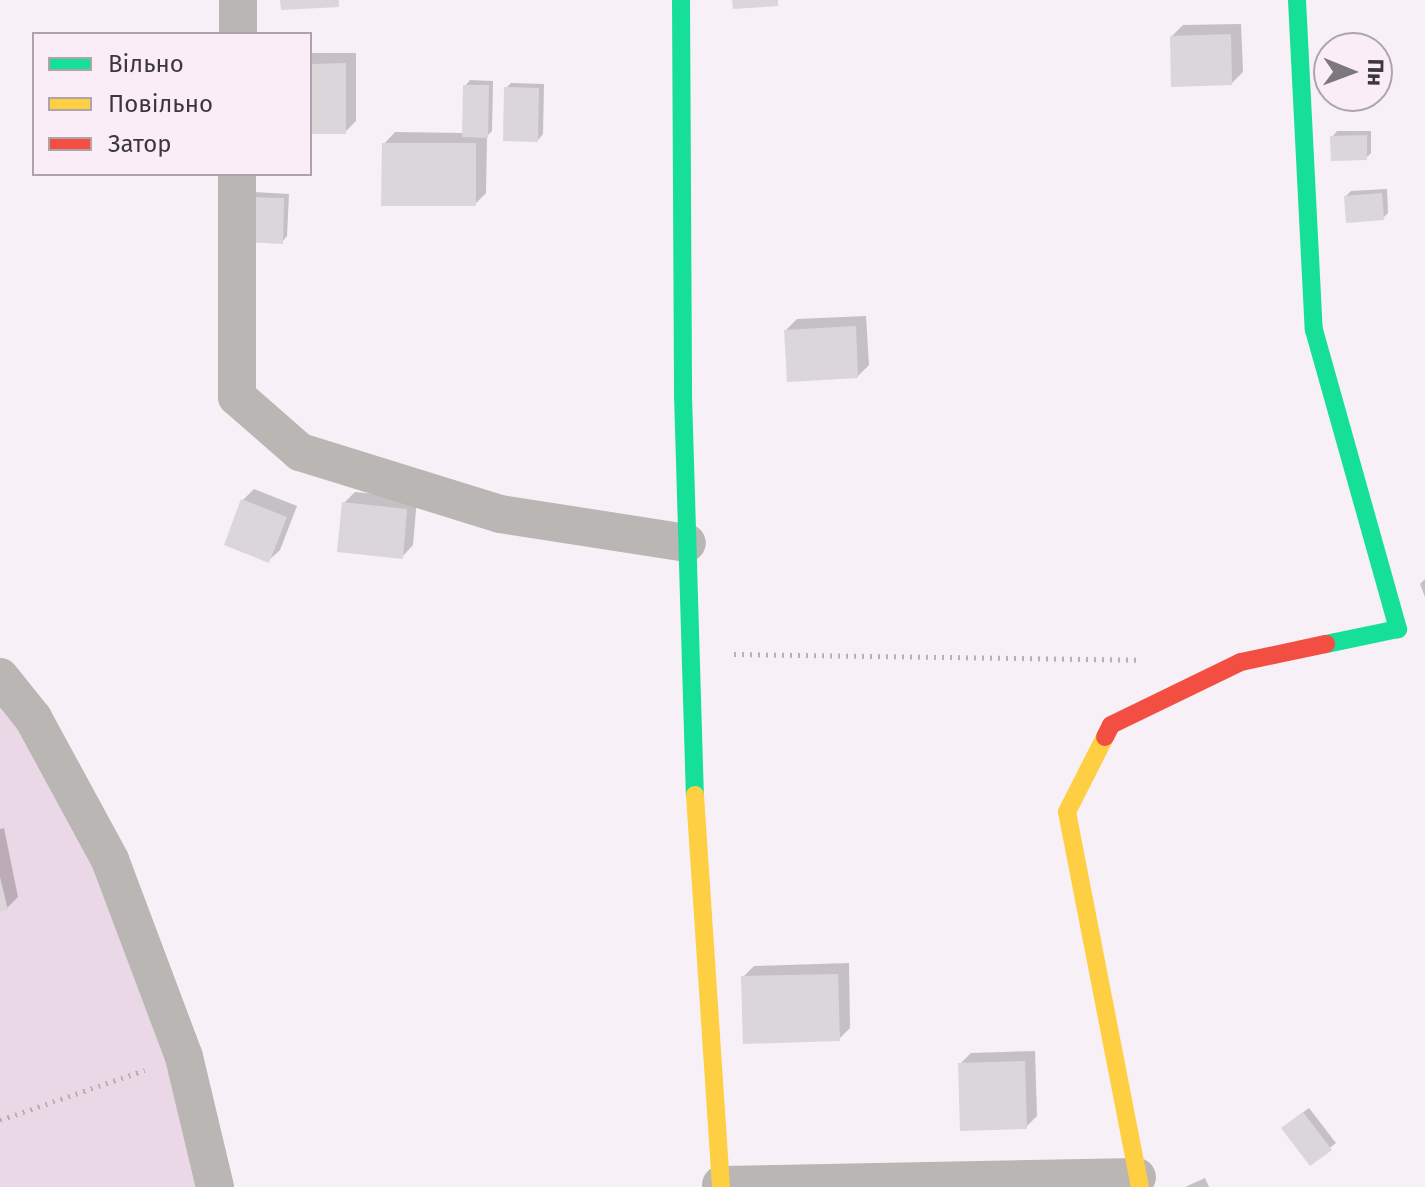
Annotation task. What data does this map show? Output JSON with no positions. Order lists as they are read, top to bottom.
{
  "legend": ["Вільно", "Повільно", "Затор"],
  "north": "right"
}
